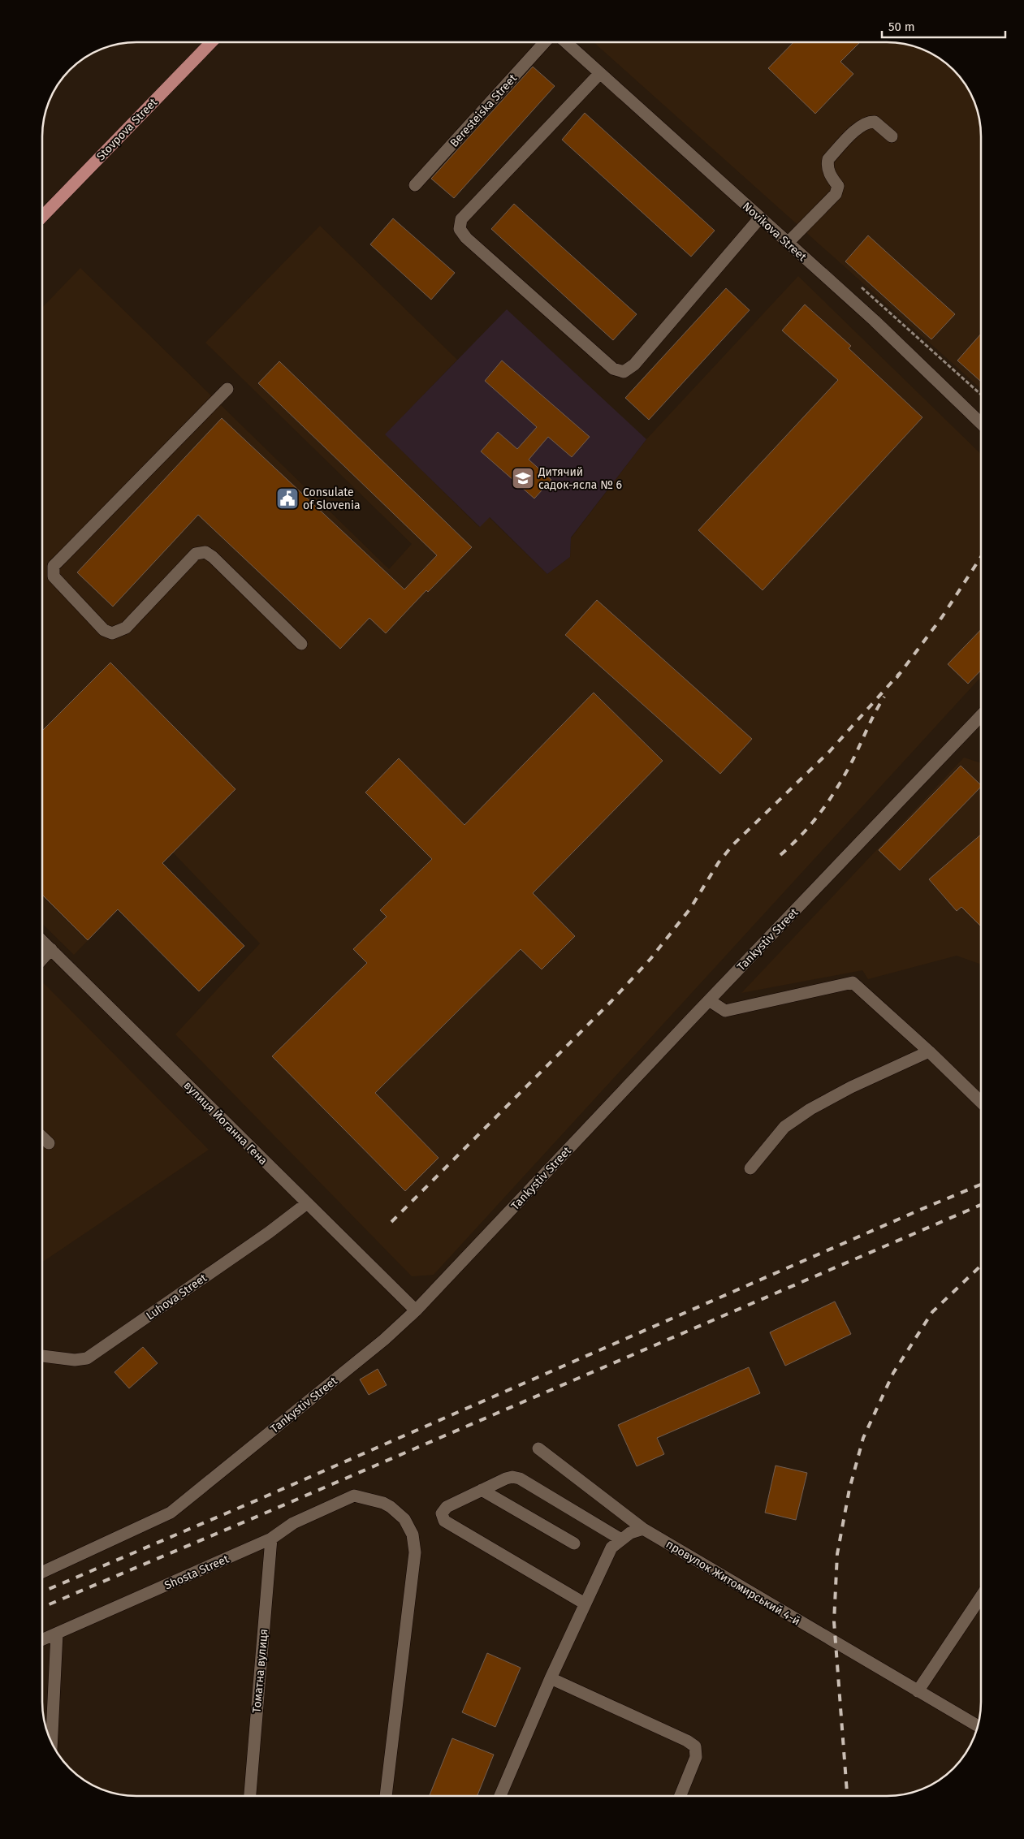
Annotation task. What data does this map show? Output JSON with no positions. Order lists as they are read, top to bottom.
{
  "streets": {
    "main road": ["Stovpova Street"],
    "street": [
      "Beresteiska Street",
      "Novikova Street",
      "Tankystiv Street",
      "вулиця Йоганна Гена",
      "Luhova Street",
      "Shosta Street",
      "провулок Житомирський 4-й",
      "Томатна вулиця"
    ]
  },
  "crossings": [
    ["Tankystiv Street", "вулиця Йоганна Гена"],
    ["вулиця Йоганна Гена", "Luhova Street"],
    ["Shosta Street", "Томатна вулиця"]
  ],
  "places": {
    "school or university": ["Дитячий садок-ясла № 6"],
    "public building": ["Consulate of Slovenia"]
  },
  "scale_bar": "50 m"
}
